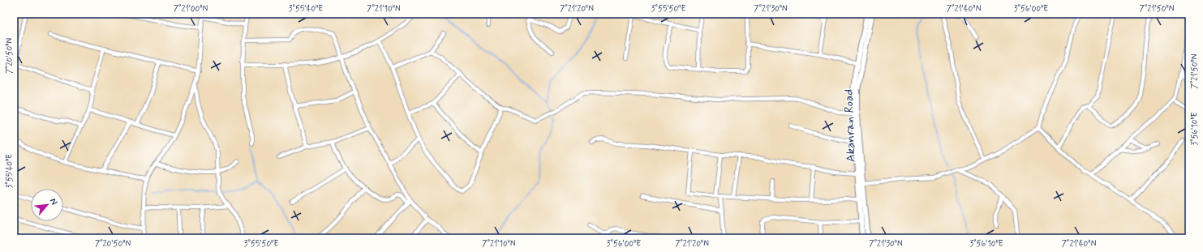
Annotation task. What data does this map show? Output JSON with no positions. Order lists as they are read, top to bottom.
{
  "streets": {
    "main road": ["Akanran Road"]
  },
  "north": "top right",
  "coordinates": [
    "7°21'00\"N",
    "3°55'40\"E",
    "7°21'10\"N",
    "7°21'20\"N",
    "3°55'50\"E",
    "7°21'30\"N",
    "7°21'40\"N",
    "3°56'00\"E",
    "7°21'50\"N",
    "7°20'50\"N",
    "3°56'10\"E"
  ]
}
